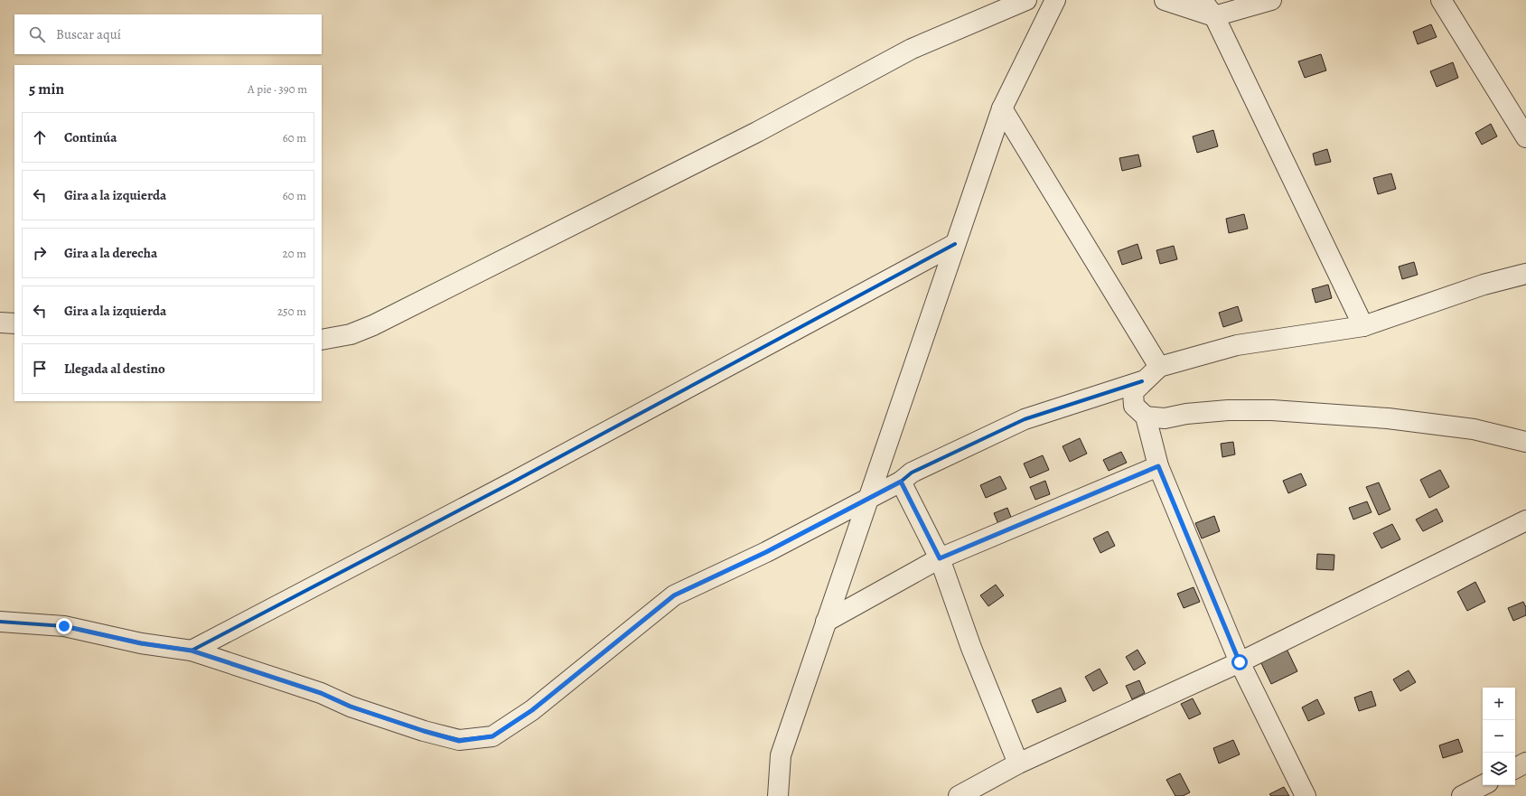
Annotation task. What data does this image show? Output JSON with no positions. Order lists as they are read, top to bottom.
{
  "page": {
    "search": "Buscar aquí",
    "heading": ["5 min", "A pie · 390 m"],
    "list": [
      ["Continúa", "60 m"],
      ["Gira a la izquierda", "60 m"],
      ["Gira a la derecha", "20 m"],
      ["Gira a la izquierda", "250 m"],
      "Llegada al destino"
    ],
    "map_buttons": ["+", "−"]
  }
}
